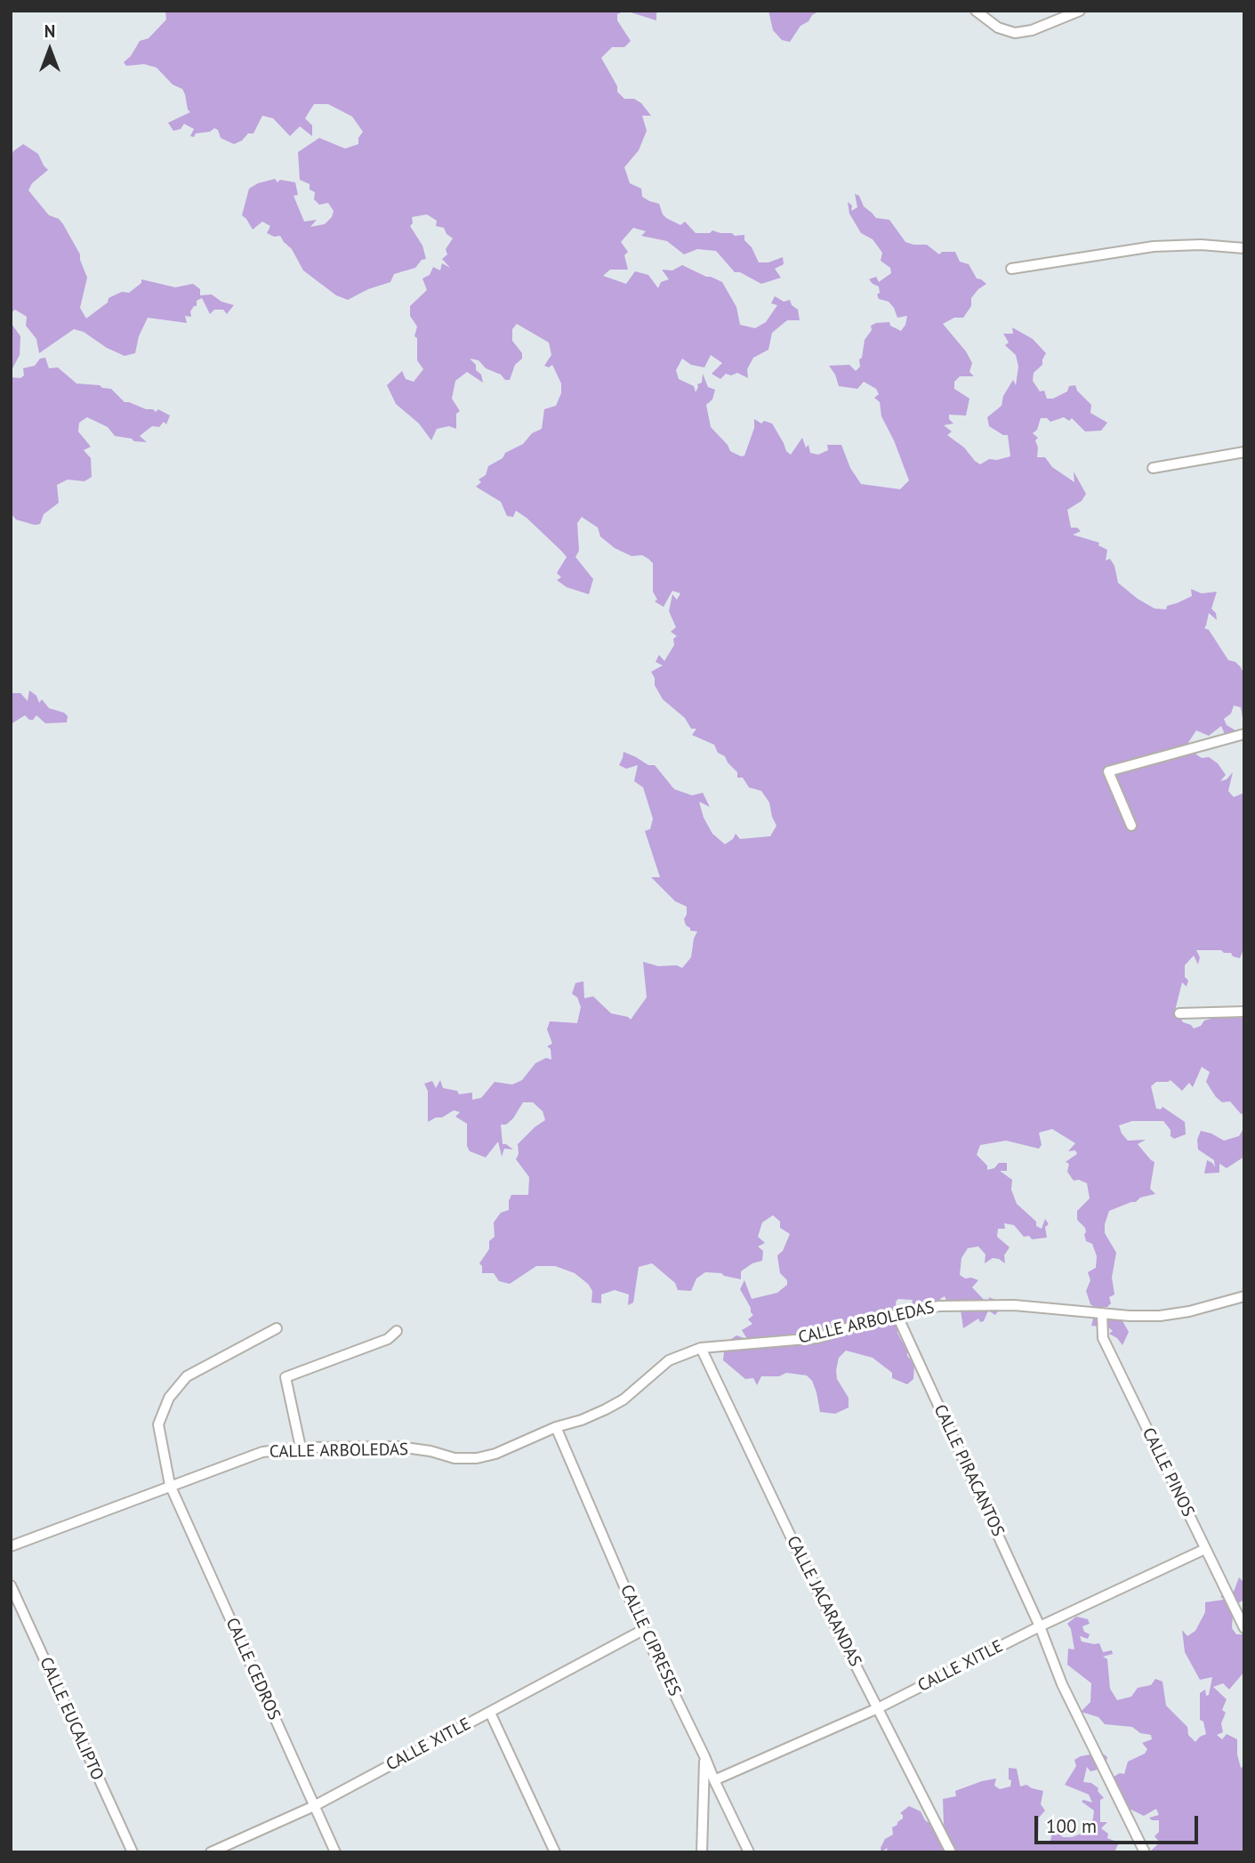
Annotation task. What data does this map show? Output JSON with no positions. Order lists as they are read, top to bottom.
{
  "streets": {
    "street": [
      "CALLE ARBOLEDAS",
      "CALLE PIRACANTOS",
      "CALLE PINOS",
      "CALLE JACARANDAS",
      "CALLE CIPRESES",
      "CALLE XITLE",
      "CALLE CEDROS",
      "CALLE EUCALIPTO"
    ]
  },
  "crossings": [
    ["CALLE ARBOLEDAS", "CALLE PIRACANTOS"],
    ["CALLE ARBOLEDAS", "CALLE PINOS"],
    ["CALLE ARBOLEDAS", "CALLE JACARANDAS"],
    ["CALLE ARBOLEDAS", "CALLE CIPRESES"],
    ["CALLE ARBOLEDAS", "CALLE CEDROS"],
    ["CALLE PIRACANTOS", "CALLE XITLE"],
    ["CALLE PINOS", "CALLE XITLE"],
    ["CALLE JACARANDAS", "CALLE XITLE"],
    ["CALLE CIPRESES", "CALLE XITLE"],
    ["CALLE XITLE", "CALLE CEDROS"]
  ],
  "scale_bar": "100 m",
  "north": "top"
}
